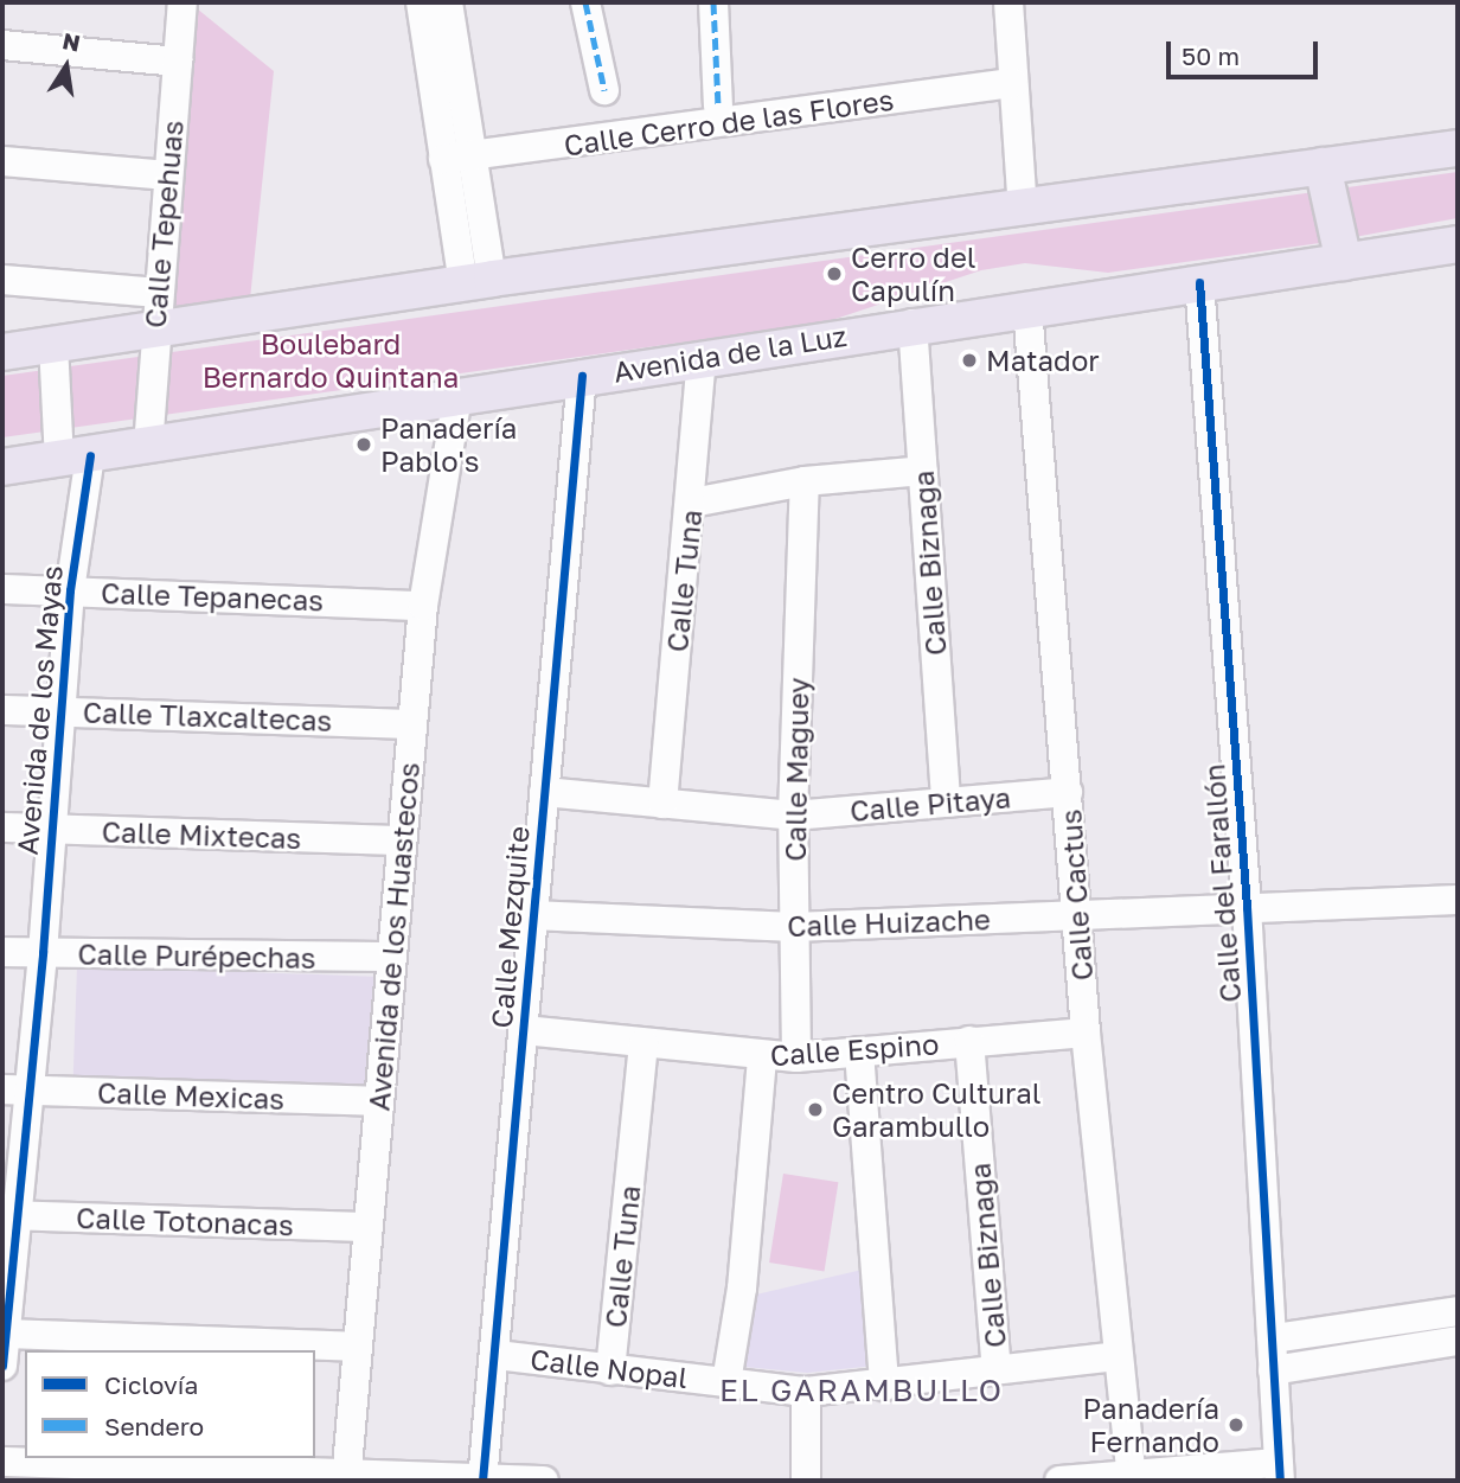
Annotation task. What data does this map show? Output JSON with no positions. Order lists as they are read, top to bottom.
{
  "streets": {
    "main road": ["Avenida de la Luz"],
    "street": [
      "Calle Cerro de las Flores",
      "Calle Tepehuas",
      "Calle Biznaga",
      "Calle Tuna",
      "Calle Tepanecas",
      "Avenida de los Mayas",
      "Calle Tlaxcaltecas",
      "Calle Maguey",
      "Calle Pitaya",
      "Calle Mixtecas",
      "Calle del Farallón",
      "Calle Cactus",
      "Calle Huizache",
      "Calle Mezquite",
      "Avenida de los Huastecos",
      "Calle Purépechas",
      "Calle Espino",
      "Calle Mexicas",
      "Calle Totonacas",
      "Calle Nopal"
    ]
  },
  "crossings": [
    ["Calle Tepehuas", "Avenida de la Luz"],
    ["Avenida de la Luz", "Calle Biznaga"],
    ["Avenida de la Luz", "Calle Tuna"],
    ["Avenida de la Luz", "Avenida de los Mayas"],
    ["Avenida de la Luz", "Calle del Farallón"],
    ["Avenida de la Luz", "Calle Cactus"],
    ["Avenida de la Luz", "Calle Mezquite"],
    ["Avenida de la Luz", "Avenida de los Huastecos"],
    ["Calle Biznaga", "Calle Pitaya"],
    ["Calle Biznaga", "Calle Espino"],
    ["Calle Biznaga", "Calle Nopal"],
    ["Calle Tuna", "Calle Pitaya"],
    ["Calle Tuna", "Calle Espino"],
    ["Calle Tuna", "Calle Nopal"],
    ["Calle Tepanecas", "Avenida de los Mayas"],
    ["Calle Tepanecas", "Avenida de los Huastecos"],
    ["Avenida de los Mayas", "Calle Tlaxcaltecas"],
    ["Avenida de los Mayas", "Calle Mixtecas"],
    ["Avenida de los Mayas", "Calle Purépechas"],
    ["Avenida de los Mayas", "Calle Mexicas"],
    ["Avenida de los Mayas", "Calle Totonacas"],
    ["Calle Tlaxcaltecas", "Avenida de los Huastecos"],
    ["Calle Maguey", "Calle Pitaya"],
    ["Calle Maguey", "Calle Huizache"],
    ["Calle Maguey", "Calle Espino"],
    ["Calle Pitaya", "Calle Cactus"],
    ["Calle Pitaya", "Calle Mezquite"],
    ["Calle Mixtecas", "Avenida de los Huastecos"],
    ["Calle del Farallón", "Calle Huizache"],
    ["Calle Cactus", "Calle Huizache"],
    ["Calle Cactus", "Calle Espino"],
    ["Calle Cactus", "Calle Nopal"],
    ["Calle Huizache", "Calle Mezquite"],
    ["Calle Mezquite", "Calle Espino"],
    ["Calle Mezquite", "Calle Nopal"],
    ["Avenida de los Huastecos", "Calle Purépechas"],
    ["Avenida de los Huastecos", "Calle Mexicas"],
    ["Avenida de los Huastecos", "Calle Totonacas"]
  ],
  "districts": ["EL GARAMBULLO"],
  "parks": ["Boulebard Bernardo Quintana"],
  "places": [
    "Cerro del Capulín",
    "Matador",
    "Panadería Pablo's",
    "Centro Cultural Garambullo",
    "Panadería Fernando"
  ],
  "legend": ["Ciclovía", "Sendero"],
  "scale_bar": "50 m",
  "north": "top"
}
